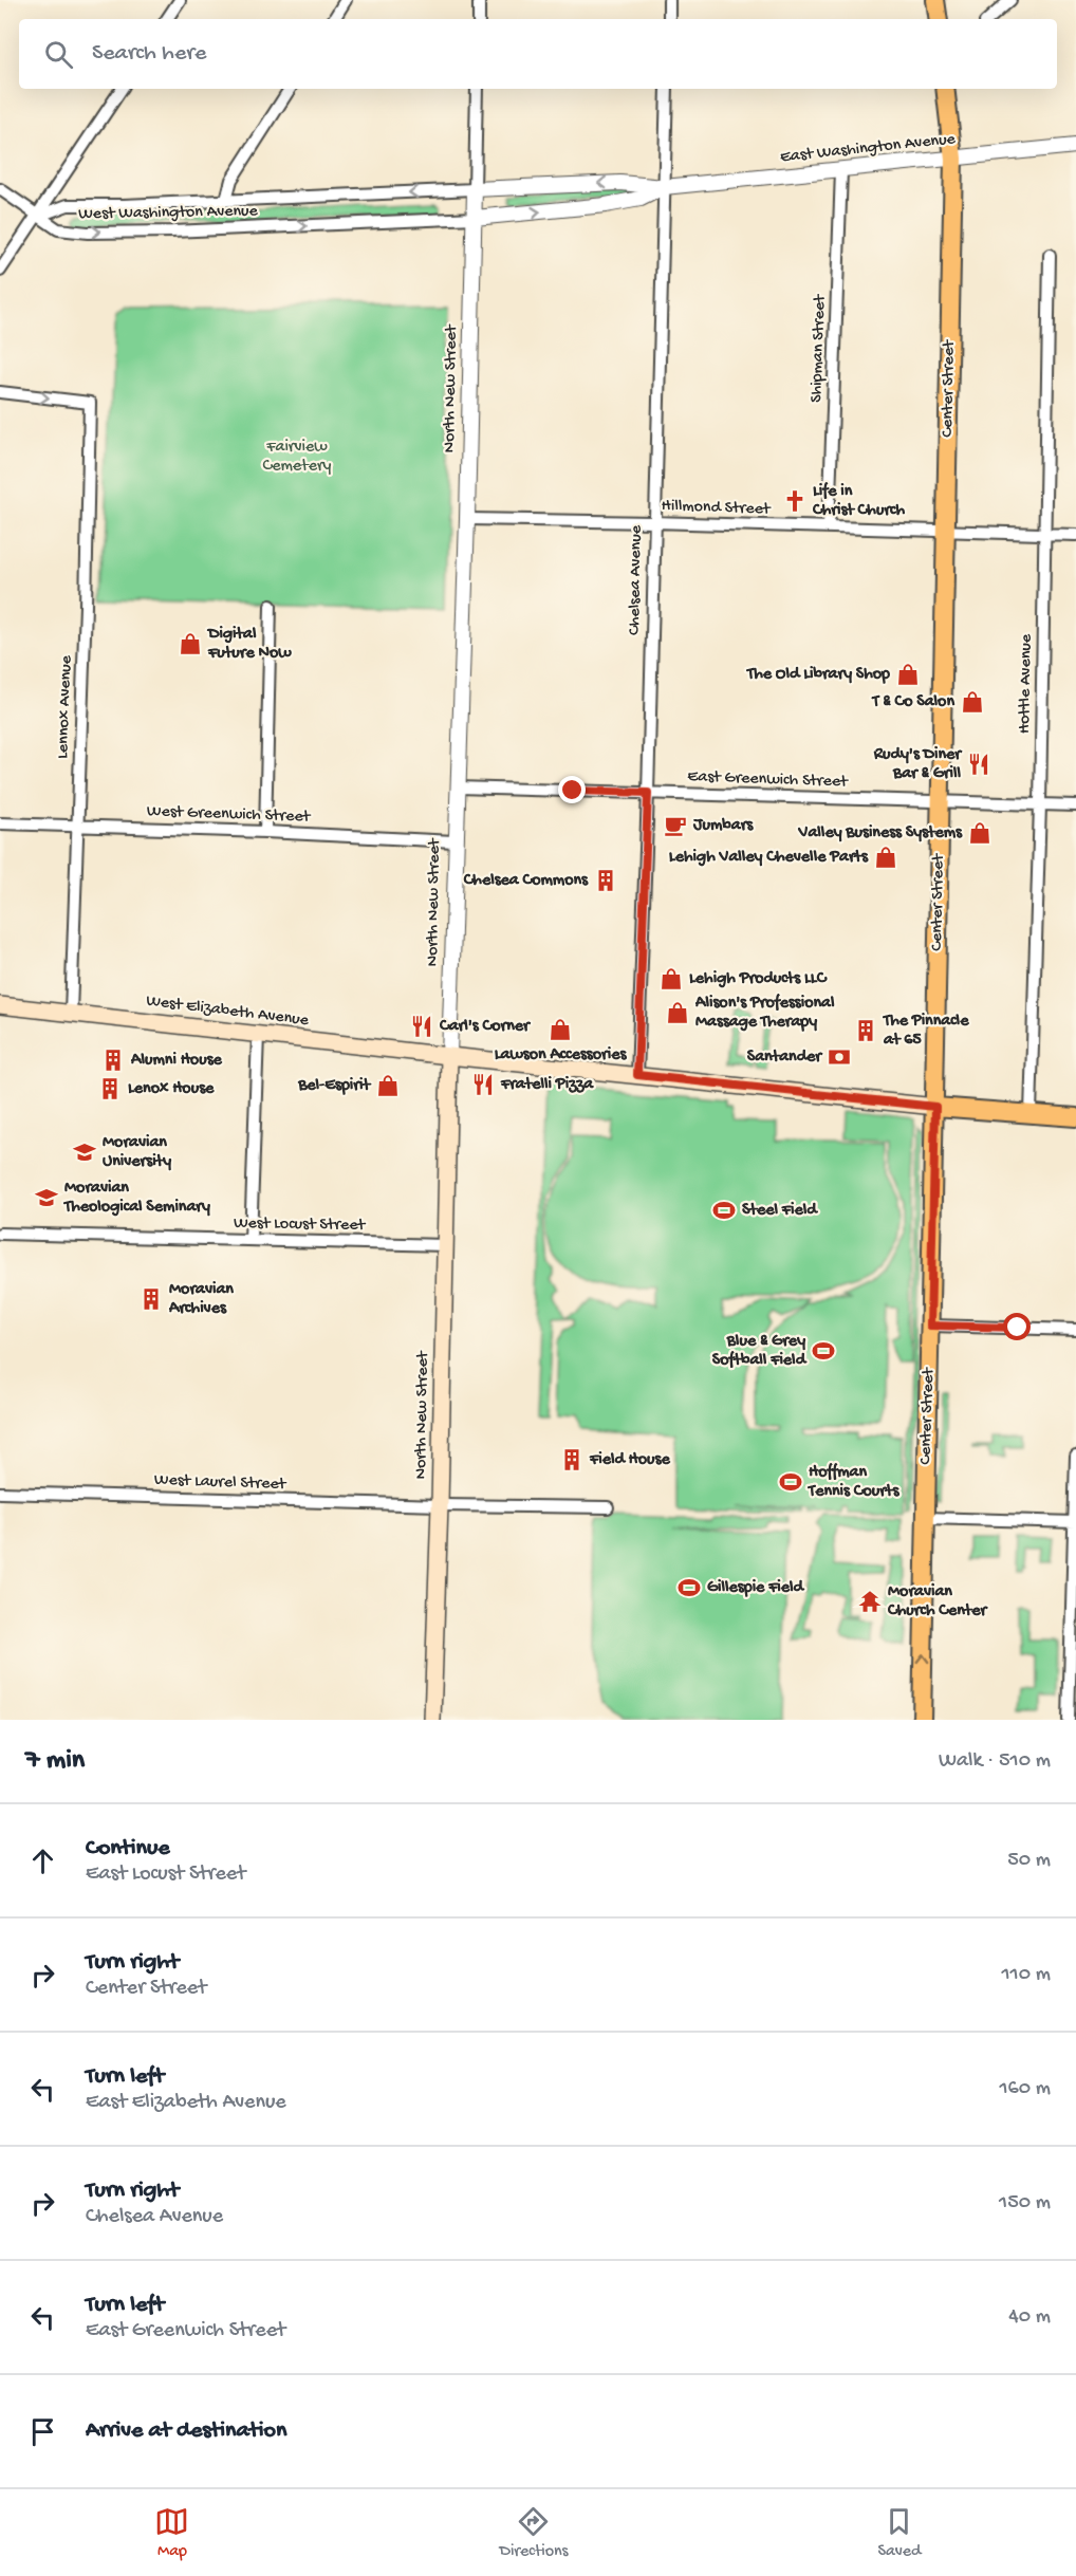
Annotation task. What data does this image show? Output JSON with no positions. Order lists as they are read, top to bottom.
{
  "streets": {
    "main road": ["North New Street", "Center Street", "West Elizabeth Avenue"],
    "street": [
      "East Washington Avenue",
      "West Washington Avenue",
      "Shipman Street",
      "Hillmond Street",
      "Chelsea Avenue",
      "Hottle Avenue",
      "Lennox Avenue",
      "East Greenwich Street",
      "West Greenwich Street",
      "West Locust Street",
      "West Laurel Street"
    ]
  },
  "crossings": [
    ["East Washington Avenue", "West Washington Avenue"],
    ["East Washington Avenue", "Shipman Street"],
    ["East Washington Avenue", "North New Street"],
    ["East Washington Avenue", "Center Street"],
    ["East Washington Avenue", "Chelsea Avenue"],
    ["West Washington Avenue", "North New Street"],
    ["Shipman Street", "Hillmond Street"],
    ["North New Street", "Hillmond Street"],
    ["North New Street", "East Greenwich Street"],
    ["North New Street", "West Greenwich Street"],
    ["North New Street", "West Elizabeth Avenue"],
    ["North New Street", "West Locust Street"],
    ["North New Street", "West Laurel Street"],
    ["Center Street", "Hillmond Street"],
    ["Center Street", "East Greenwich Street"],
    ["Center Street", "West Elizabeth Avenue"],
    ["Hillmond Street", "Chelsea Avenue"],
    ["Hillmond Street", "Hottle Avenue"],
    ["Chelsea Avenue", "East Greenwich Street"],
    ["Chelsea Avenue", "West Elizabeth Avenue"],
    ["Hottle Avenue", "East Greenwich Street"],
    ["Lennox Avenue", "West Greenwich Street"],
    ["Lennox Avenue", "West Elizabeth Avenue"]
  ],
  "one_way": ["Lennox Avenue"],
  "parks": ["Fairview Cemetery"],
  "places": {
    "church": ["Life in Christ Church"],
    "shop": [
      "Digital Future Now",
      "The Old Library Shop",
      "T & Co Salon",
      "Valley Business Systems",
      "Lehigh Valley Chevelle Parts",
      "Lehigh Products LLC",
      "Alison's Professional Massage Therapy",
      "Lawson Accessories",
      "Bel-Espirit"
    ],
    "restaurant": ["Rudy's Diner Bar & Grill", "Carl's Corner", "Fratelli Pizza"],
    "cafe": ["Jumbars"],
    "building": [
      "Chelsea Commons",
      "The Pinnacle at 65",
      "Alumni House",
      "Lenox House",
      "Moravian Archives",
      "Field House"
    ],
    "bank": ["Santander"],
    "school or university": ["Moravian University", "Moravian Theological Seminary"],
    "sports": [
      "Steel Field",
      "Blue & Grey Softball Field",
      "Hoffman Tennis Courts",
      "Gillespie Field"
    ],
    "temple": ["Moravian Church Center"]
  },
  "page": {
    "search": "Search here",
    "heading": ["7 min", "Walk · 510 m"],
    "list": [
      ["Continue", "East Locust Street", "50 m"],
      ["Turn right", "Center Street", "110 m"],
      ["Turn left", "East Elizabeth Avenue", "160 m"],
      ["Turn right", "Chelsea Avenue", "150 m"],
      ["Turn left", "East Greenwich Street", "40 m"],
      "Arrive at destination"
    ],
    "nav": ["Map", "Directions", "Saved"]
  }
}
